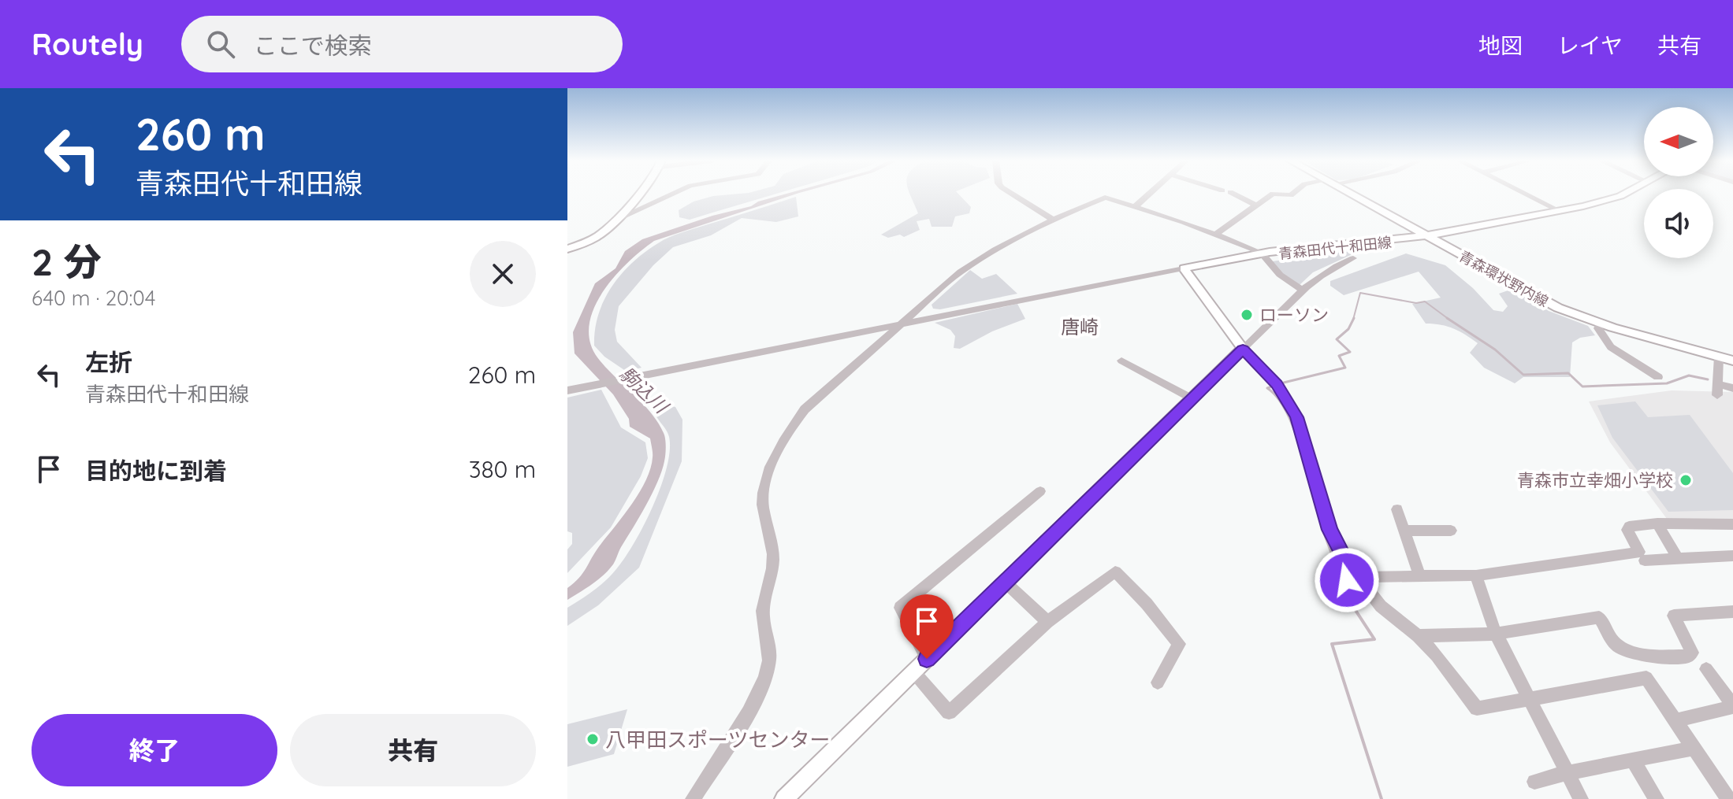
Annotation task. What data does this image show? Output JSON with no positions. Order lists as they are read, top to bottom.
{
  "streets": {
    "main road": ["青森田代十和田線", "青森環状野内線"]
  },
  "crossings": [
    ["青森田代十和田線", "青森環状野内線"]
  ],
  "districts": ["唐崎"],
  "water": ["駒込川"],
  "places": ["ローソン", "青森市立幸畑小学校", "八甲田スポーツセンター"],
  "north": "left",
  "page": {
    "header": "Routely",
    "search": "ここで検索",
    "nav": ["地図", "レイヤ", "共有"],
    "turn": ["260 m", "青森田代十和田線"],
    "heading": ["2 分", "640 m · 20:04"],
    "list": [
      {
        "name": "左折",
        "note": "青森田代十和田線",
        "value": "260 m"
      },
      {
        "name": "目的地に到着",
        "value": "380 m"
      }
    ],
    "buttons": ["終了", "共有"]
  }
}
